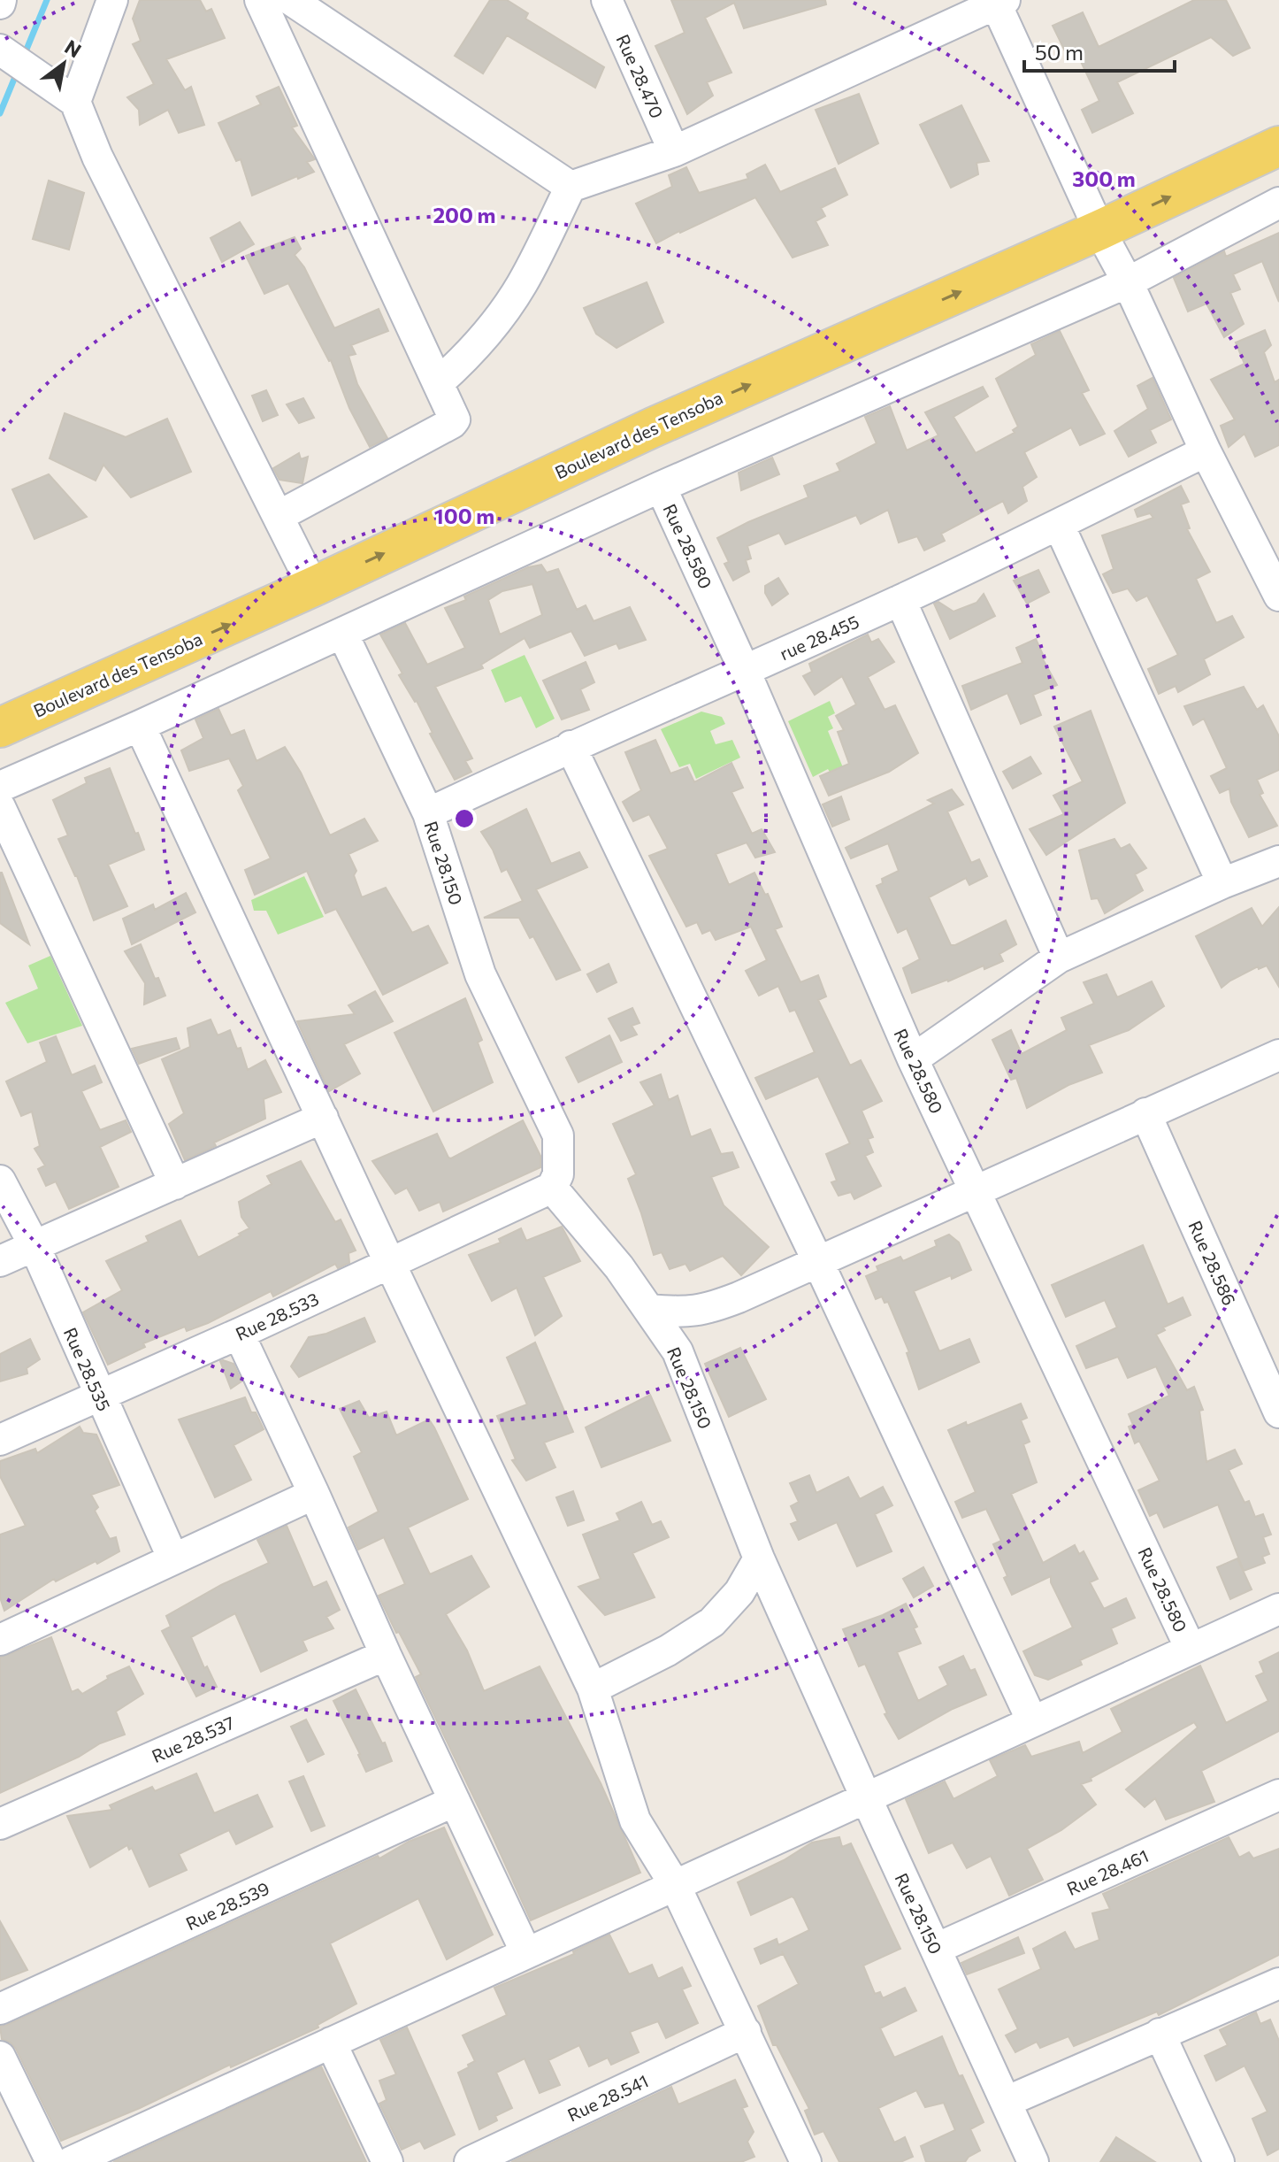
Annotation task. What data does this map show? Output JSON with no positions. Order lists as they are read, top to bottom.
{
  "streets": {
    "main road": ["Boulevard des Tensoba"],
    "street": [
      "Rue 28.470",
      "Rue 28.580",
      "rue 28.455",
      "Rue 28.150",
      "Rue 28.586",
      "Rue 28.533",
      "Rue 28.535",
      "Rue 28.537",
      "Rue 28.461",
      "Rue 28.539",
      "Rue 28.541"
    ]
  },
  "crossings": [
    ["Rue 28.580", "rue 28.455"],
    ["rue 28.455", "Rue 28.150"],
    ["Rue 28.150", "Rue 28.533"],
    ["Rue 28.150", "Rue 28.461"],
    ["Rue 28.533", "Rue 28.535"]
  ],
  "scale_bar": "50 m",
  "north": "top right",
  "rings": ["300 m", "200 m", "100 m"]
}
